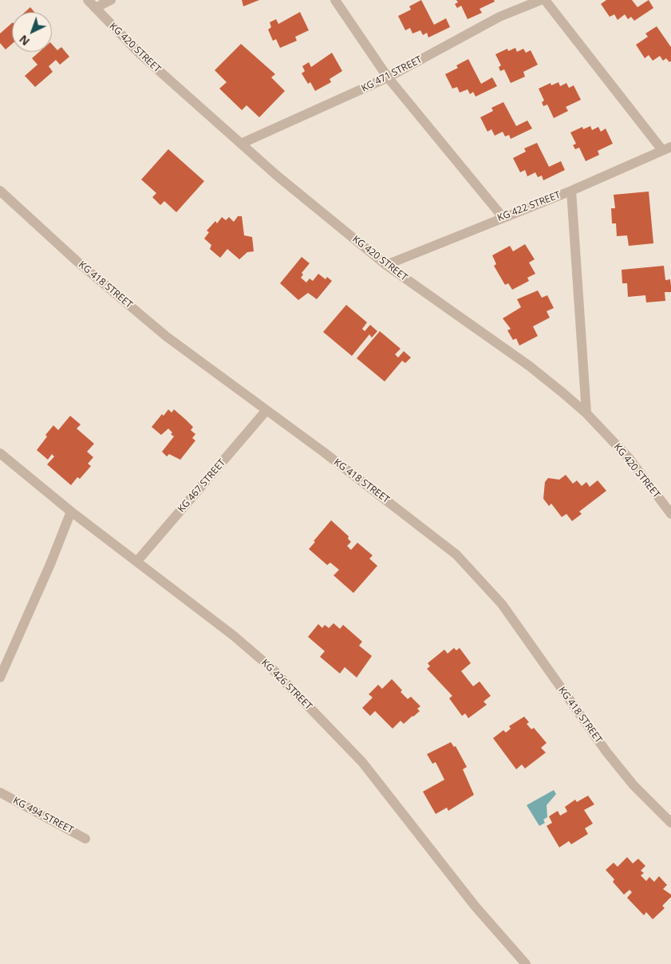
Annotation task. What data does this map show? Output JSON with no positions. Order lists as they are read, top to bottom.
{
  "streets": {
    "street": [
      "KG 420 STREET",
      "KG 471 STREET",
      "KG 422 STREET",
      "KG 418 STREET",
      "KG 467 STREET",
      "KG 426 STREET",
      "KG 494 STREET"
    ]
  },
  "crossings": [
    ["KG 420 STREET", "KG 471 STREET"],
    ["KG 420 STREET", "KG 422 STREET"],
    ["KG 418 STREET", "KG 467 STREET"],
    ["KG 467 STREET", "KG 426 STREET"]
  ],
  "north": "bottom left"
}
